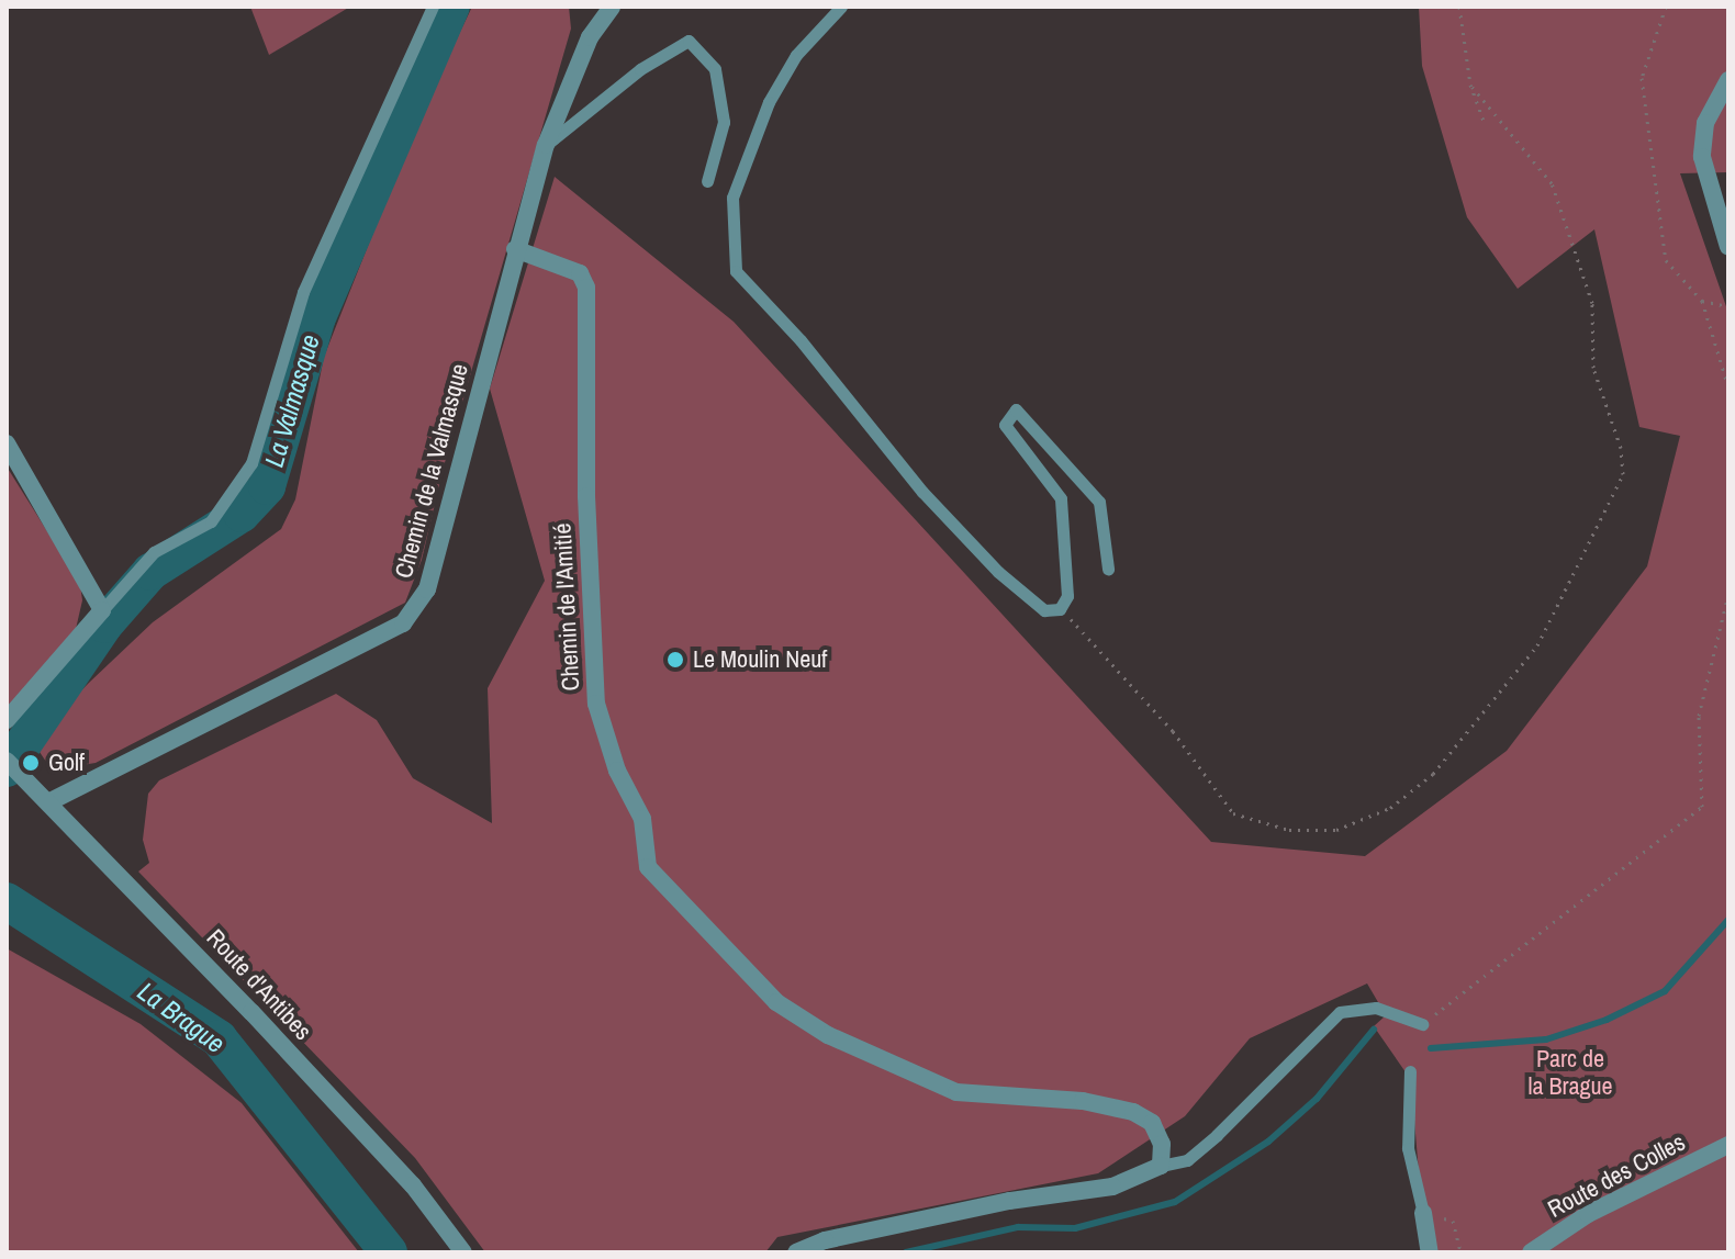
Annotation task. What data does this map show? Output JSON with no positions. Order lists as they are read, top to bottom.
{
  "streets": {
    "street": [
      "Chemin de la Valmasque",
      "Chemin de l'Amitié",
      "Route d'Antibes",
      "Route des Colles"
    ]
  },
  "crossings": [
    ["Chemin de la Valmasque", "Chemin de l'Amitié"],
    ["Chemin de la Valmasque", "Route d'Antibes"]
  ],
  "water": ["La Valmasque", "La Brague"],
  "parks": ["Parc de la Brague"],
  "places": ["Le Moulin Neuf", "Golf"]
}
